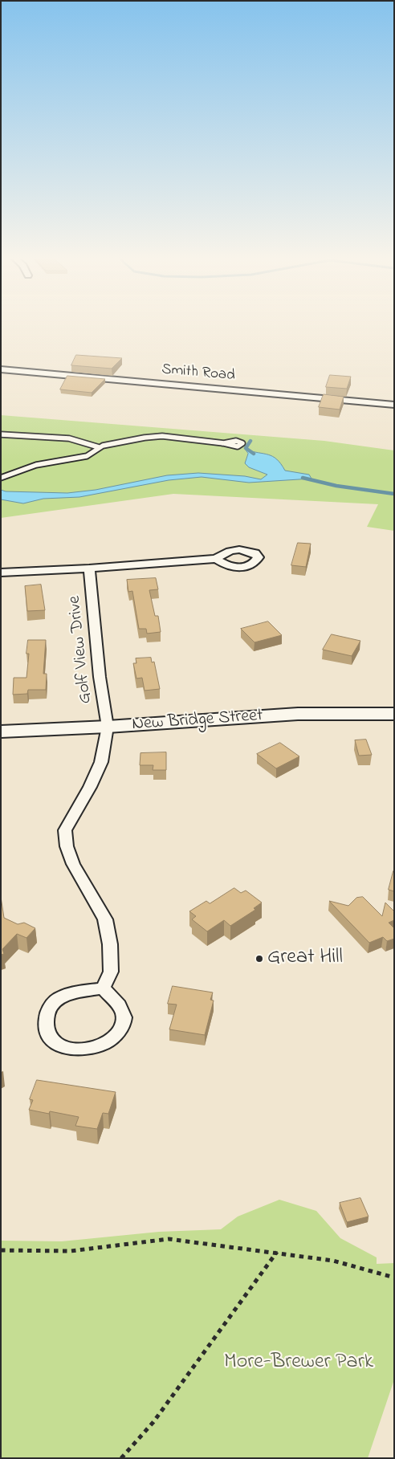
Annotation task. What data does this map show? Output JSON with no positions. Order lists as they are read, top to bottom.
{
  "streets": {
    "street": ["Smith Road", "Golf View Drive", "New Bridge Street"]
  },
  "crossings": [
    ["Golf View Drive", "New Bridge Street"]
  ],
  "parks": ["More-Brewer Park"],
  "places": ["Great Hill"]
}
